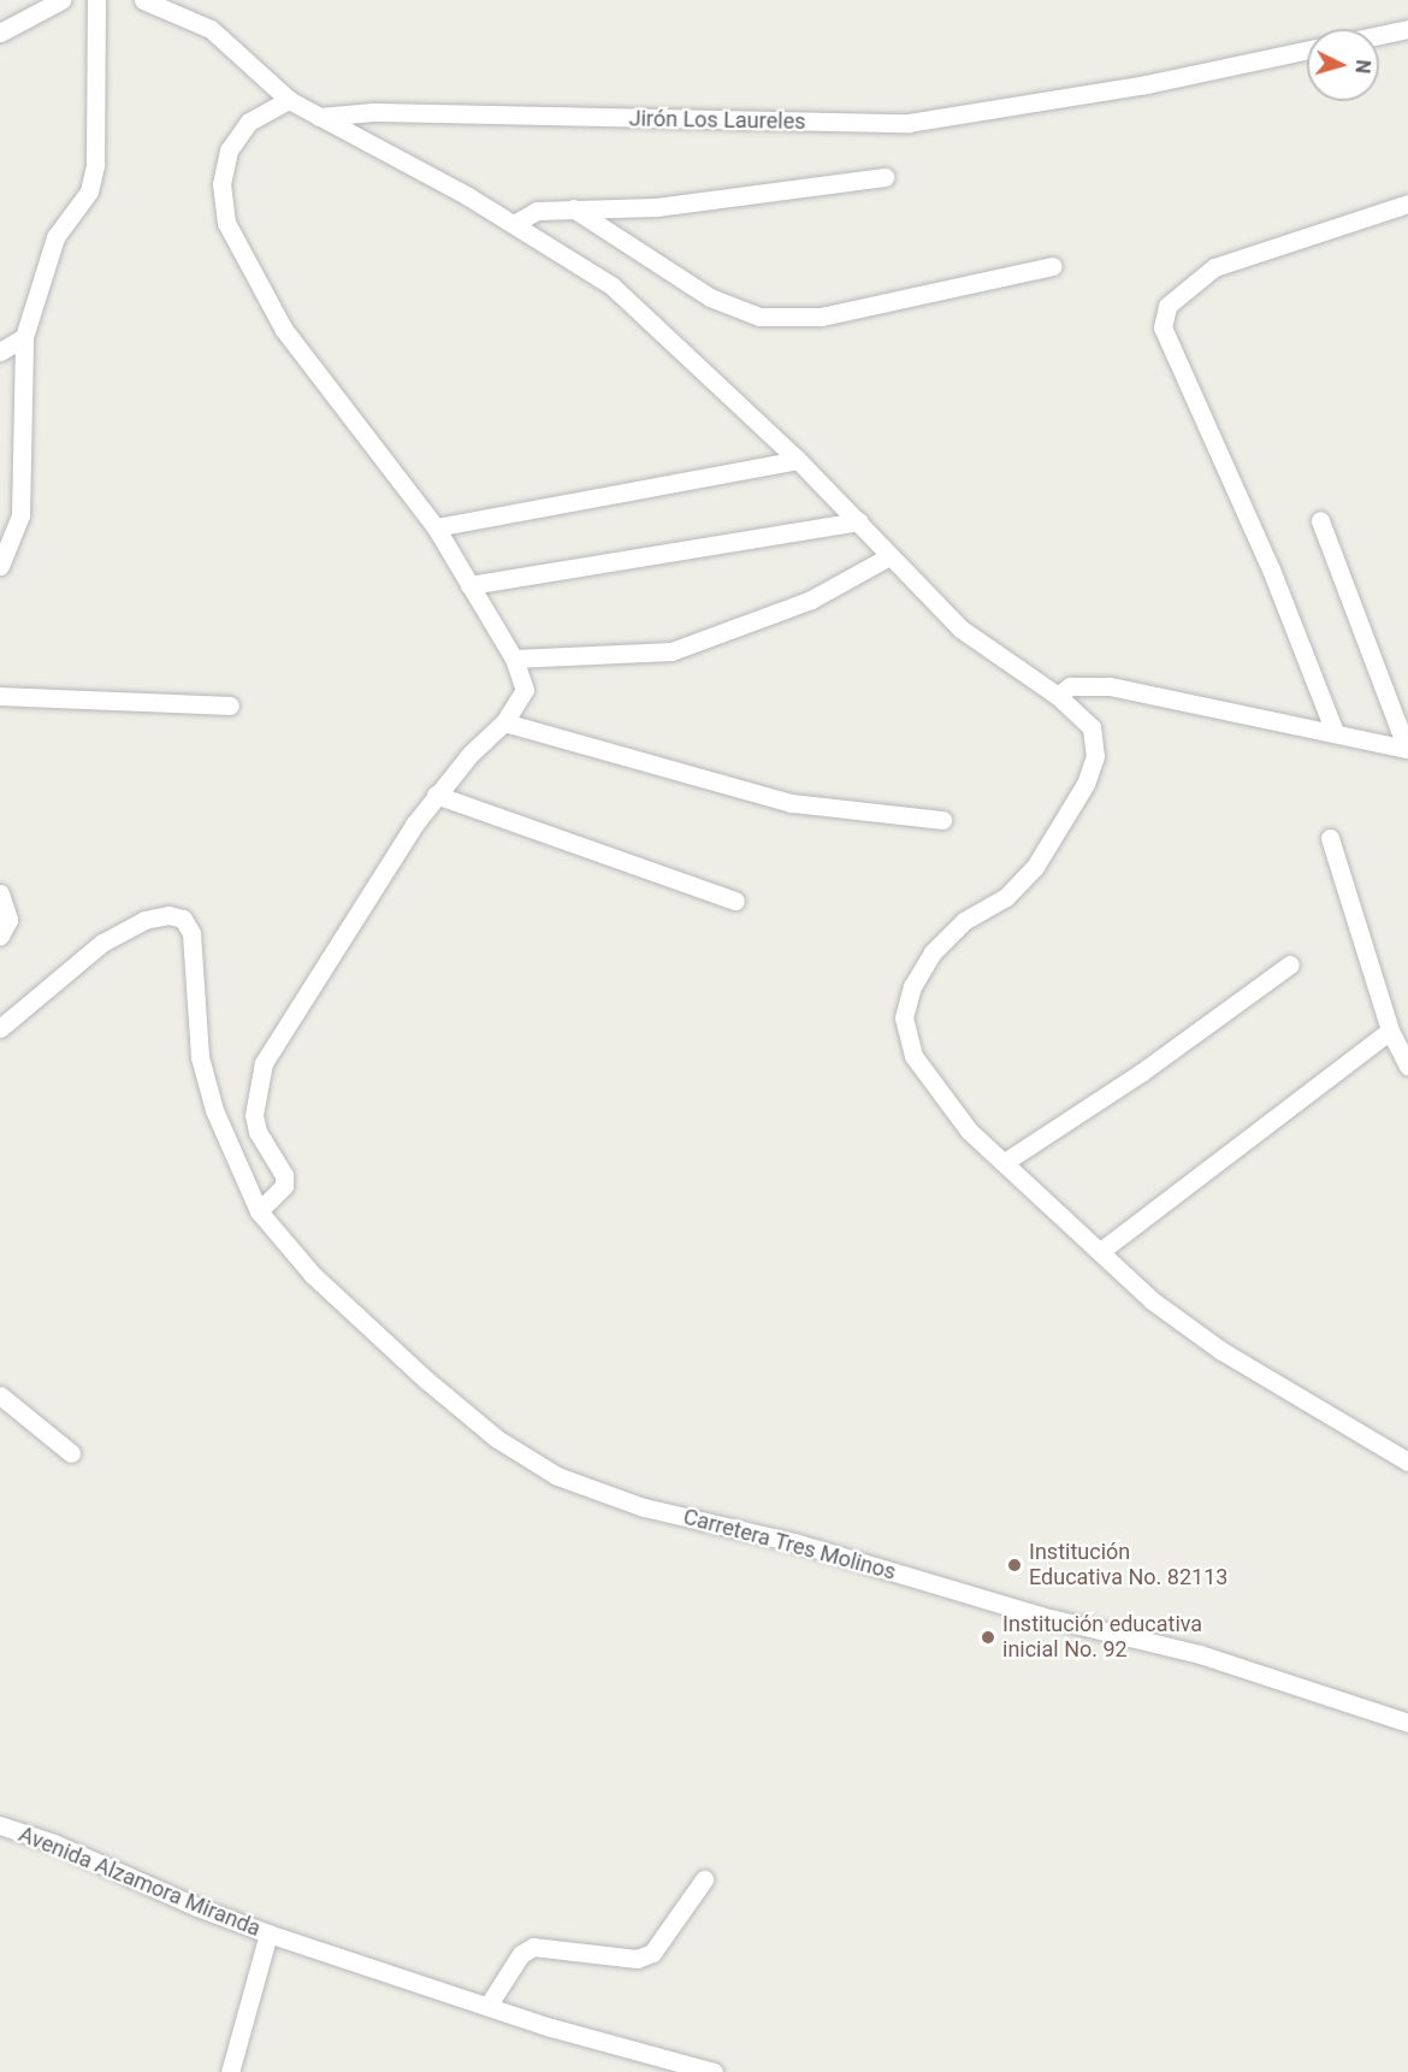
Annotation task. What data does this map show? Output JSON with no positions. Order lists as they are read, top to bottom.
{
  "streets": {
    "street": ["Jirón Los Laureles", "Carretera Tres Molinos", "Avenida Alzamora Miranda"]
  },
  "places": ["Institución Educativa No. 82113", "Institución educativa inicial No. 92"],
  "north": "right"
}
